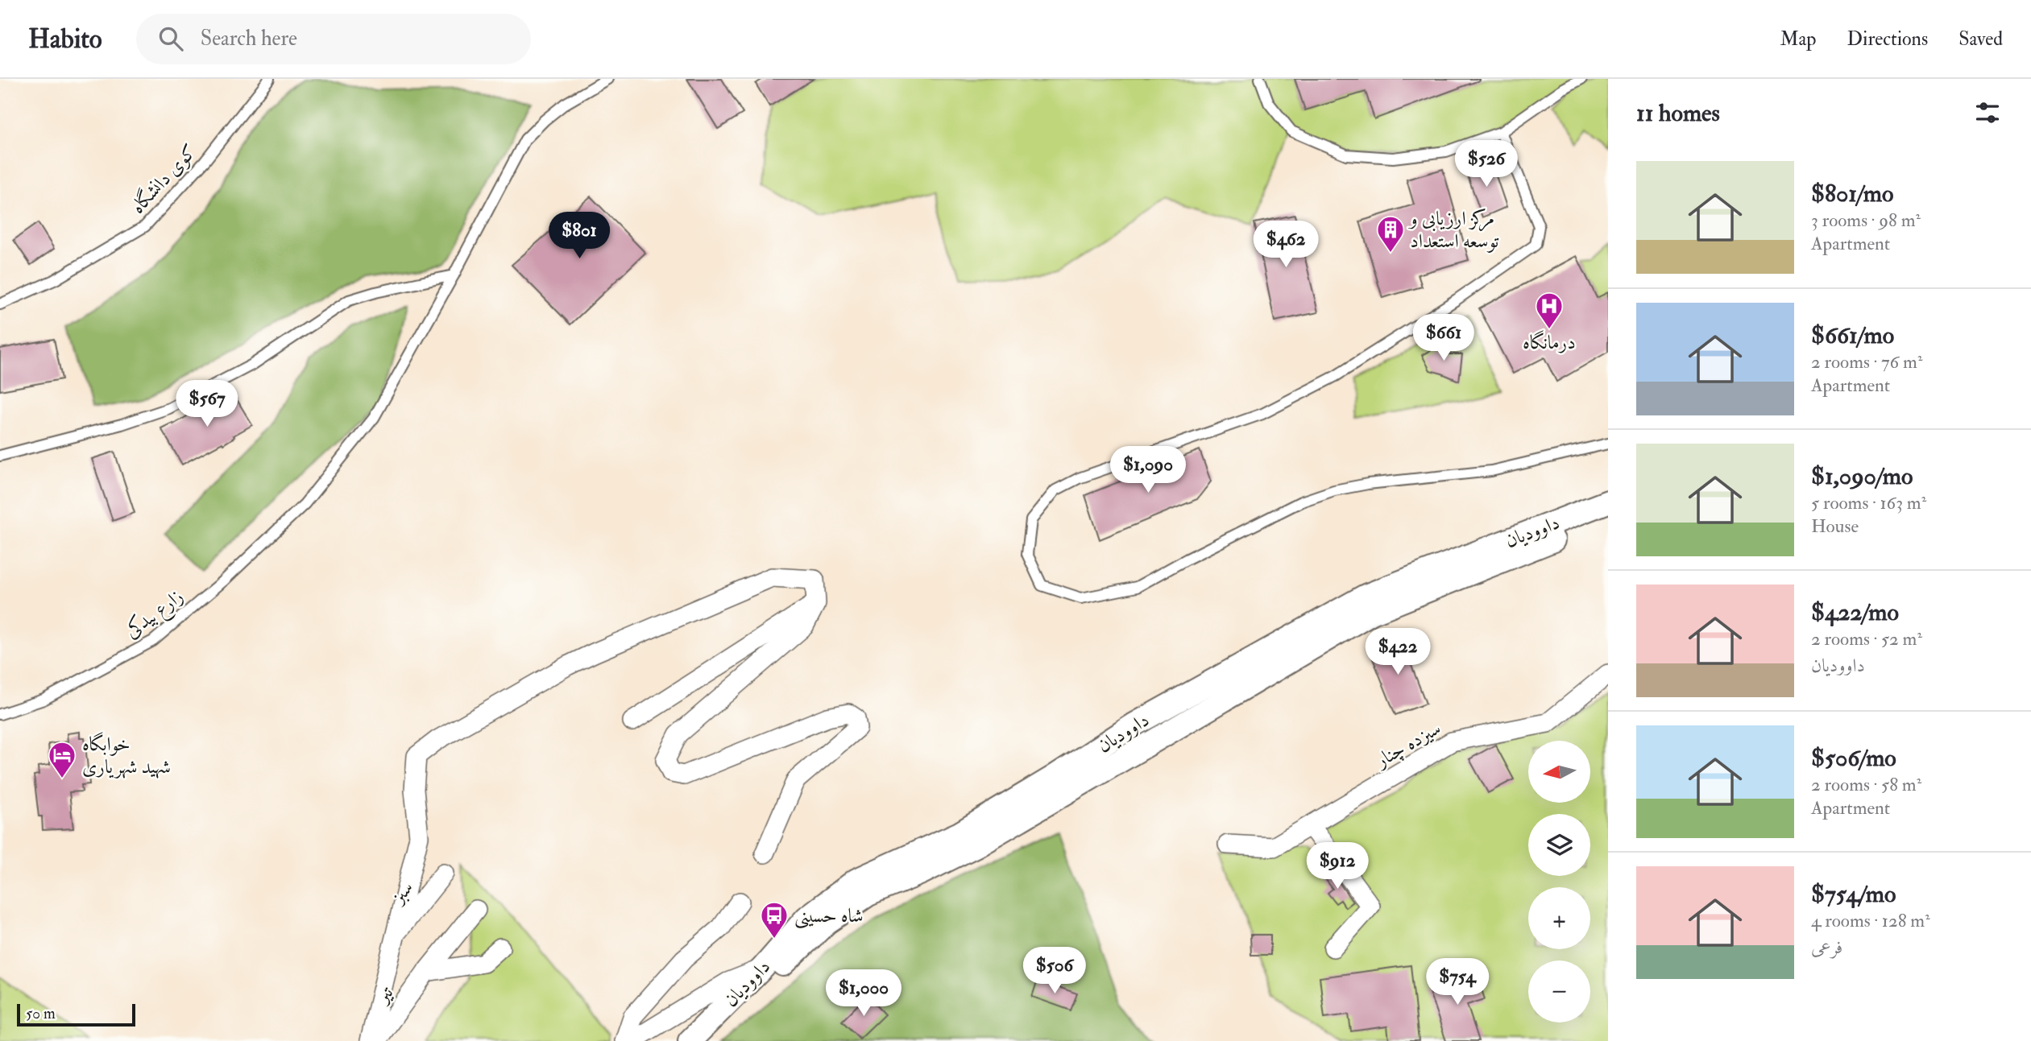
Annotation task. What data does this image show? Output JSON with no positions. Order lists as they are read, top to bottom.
{
  "streets": {
    "street": [
      "داوودیان",
      "سیزده چنار",
      "سبز",
      "تیر"
    ],
    "lane": ["کوی دانشگاه", "زارع بیدکی"]
  },
  "places": {
    "building": ["مرکز ارزیابی و توسعه استعداد"],
    "hospital": ["درمانگاه"],
    "hotel": ["خوابگاه شهید شهریاری"],
    "bus stop": ["شاه حسینی"]
  },
  "scale_bar": "50 m",
  "north": "left",
  "page": {
    "header": "Habito",
    "search": "Search here",
    "nav": ["Map", "Directions", "Saved"],
    "heading": "11 homes",
    "price": [
      "$526",
      "$801",
      "$462",
      "$661",
      "$567",
      "$1,090",
      "$422",
      "$912",
      "$506",
      "$754",
      "$1,000"
    ],
    "list": [
      {
        "name": "$801/mo",
        "note": "3 rooms · 98 m² · Apartment"
      },
      {
        "name": "$661/mo",
        "note": "2 rooms · 76 m² · Apartment"
      },
      {
        "name": "$1,090/mo",
        "note": "5 rooms · 163 m² · House"
      },
      {
        "name": "$422/mo",
        "note": "2 rooms · 52 m² · داوودیان"
      },
      {
        "name": "$506/mo",
        "note": "2 rooms · 58 m² · Apartment"
      },
      {
        "name": "$754/mo",
        "note": "4 rooms · 128 m² · فرعی"
      }
    ],
    "map_buttons": ["+", "−"],
    "scale": "50 m"
  }
}
